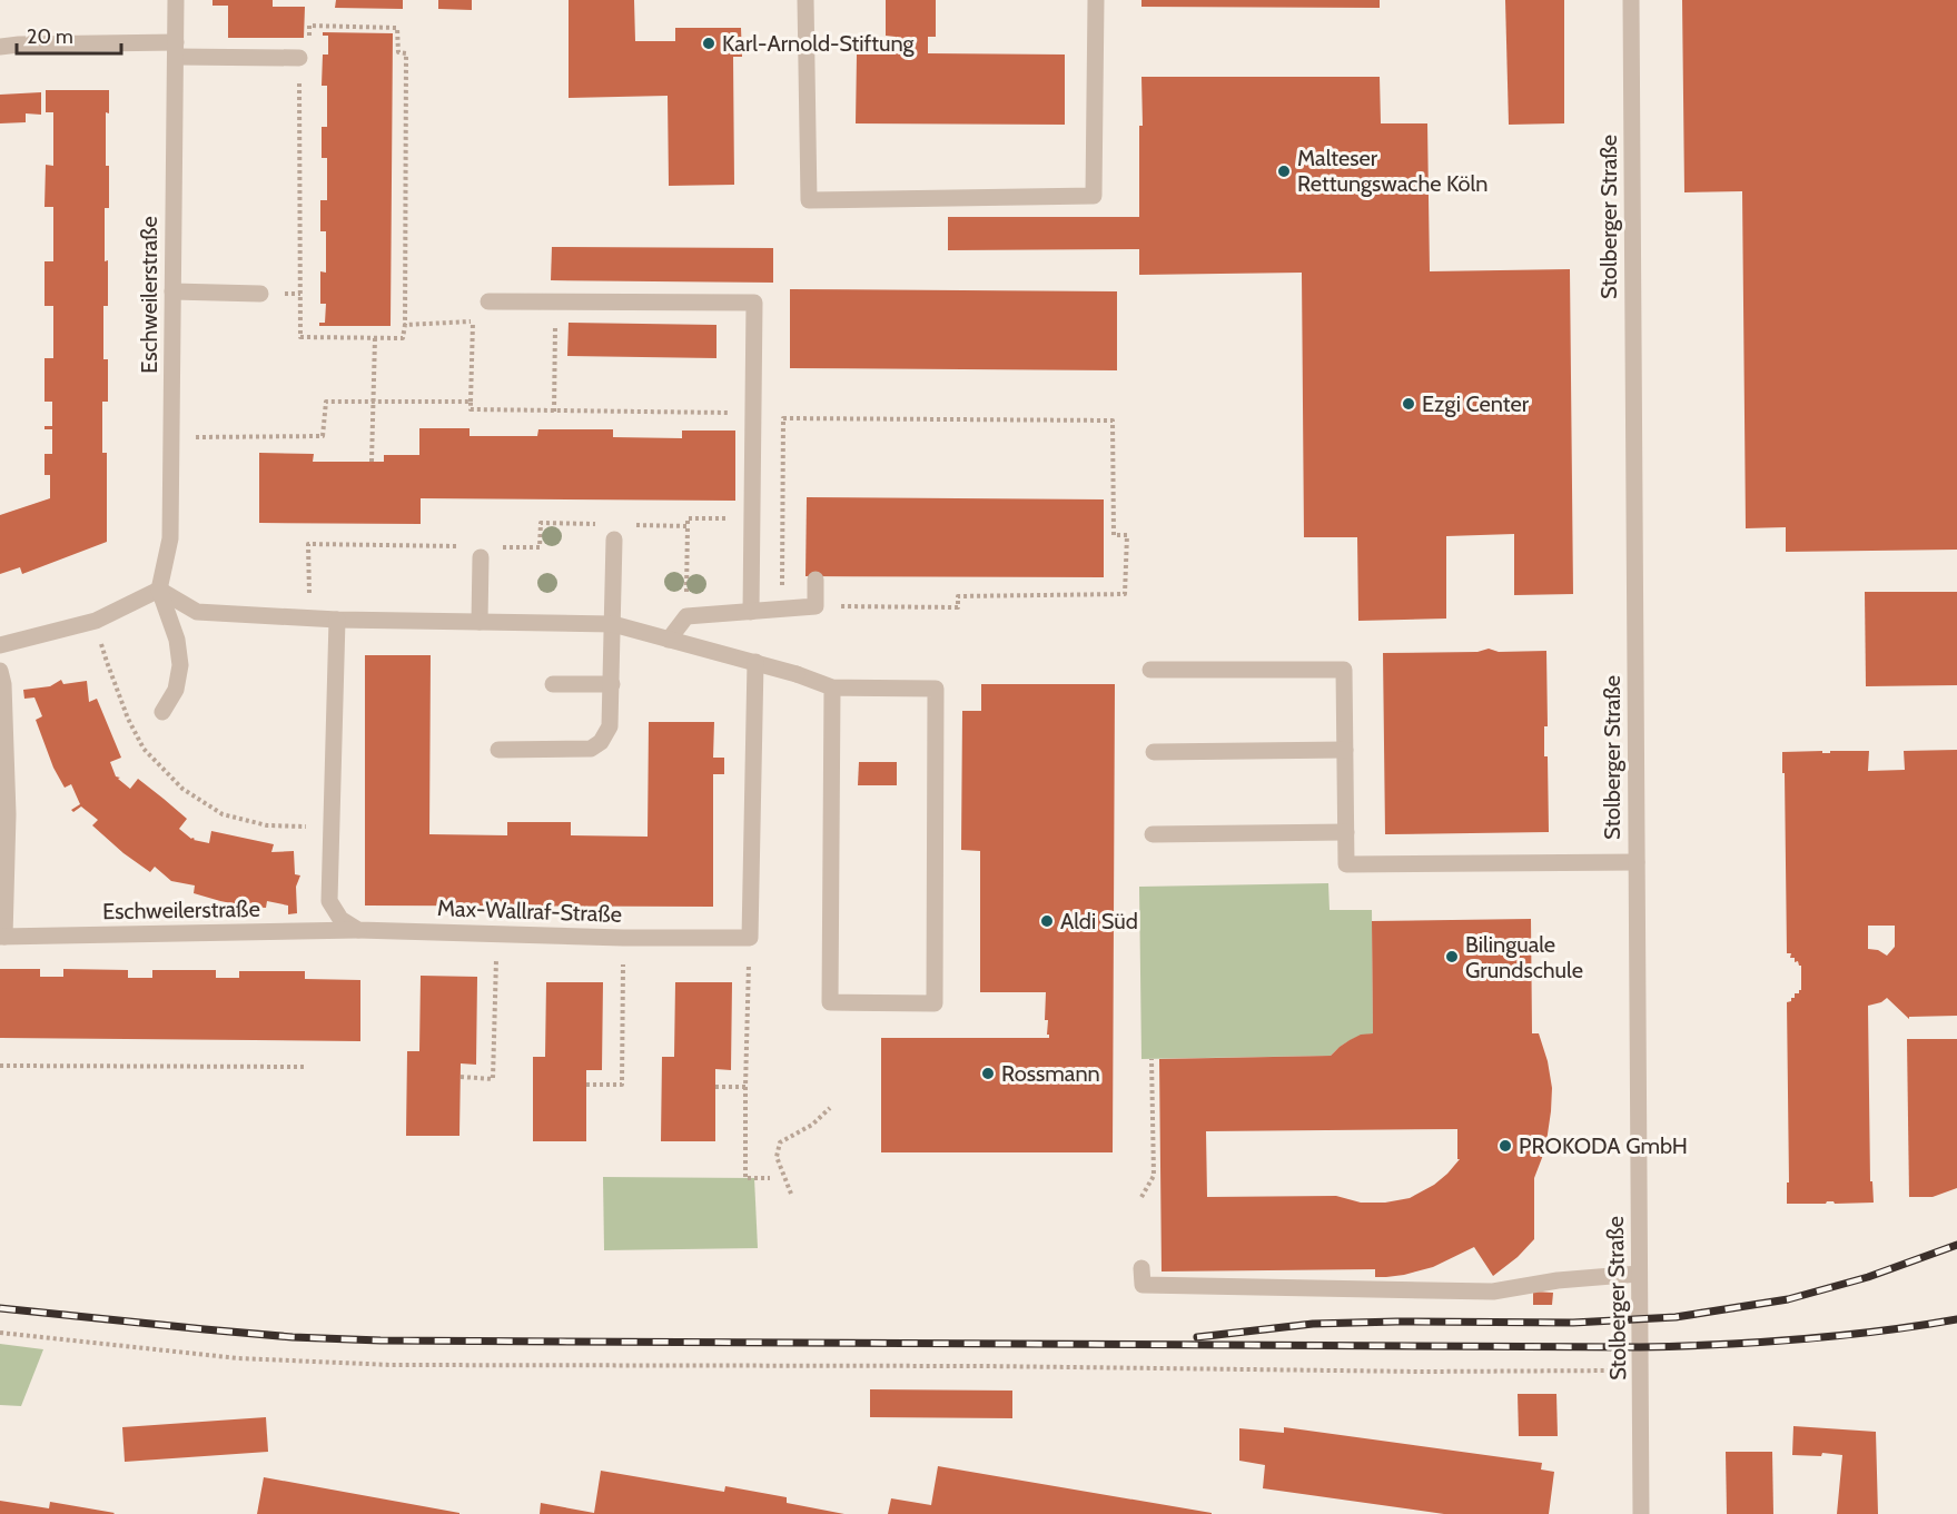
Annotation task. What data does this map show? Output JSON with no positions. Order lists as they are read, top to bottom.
{
  "streets": {
    "street": ["Stolberger Straße", "Eschweilerstraße", "Max-Wallraf-Straße"]
  },
  "crossings": [
    ["Eschweilerstraße", "Max-Wallraf-Straße"]
  ],
  "places": [
    "Karl-Arnold-Stiftung",
    "Malteser Rettungswache Köln",
    "Ezgi Center",
    "Aldi Süd",
    "Bilinguale Grundschule",
    "Rossmann",
    "PROKODA GmbH"
  ],
  "scale_bar": "20 m"
}
